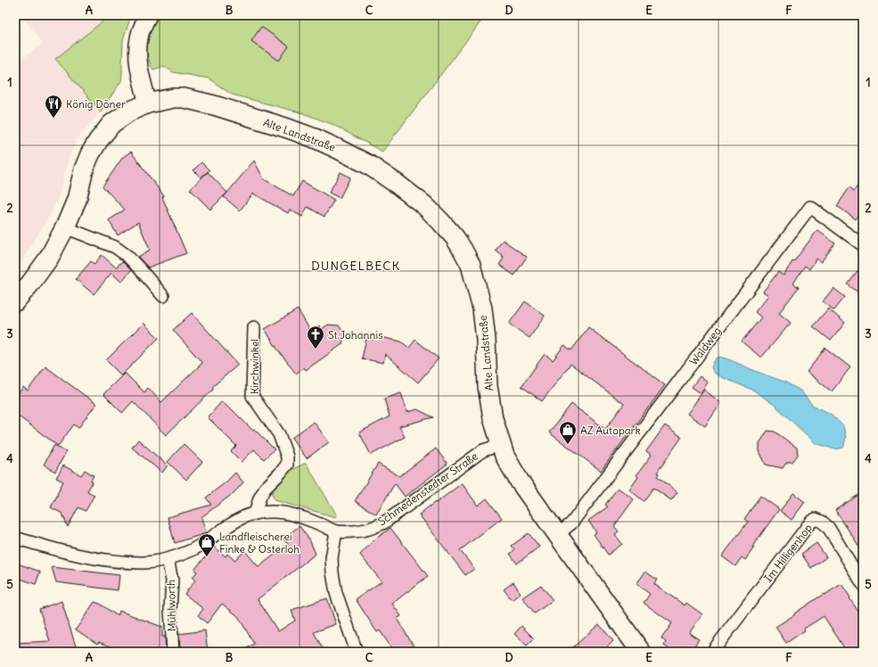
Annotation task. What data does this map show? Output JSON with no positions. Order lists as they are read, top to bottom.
{
  "streets": {
    "main road": ["Alte Landstraße"],
    "street": [
      "Waldweg",
      "Kirchwinkel",
      "Schmedenstedter Straße",
      "Im Hilligenhop",
      "Mühlworth"
    ]
  },
  "crossings": [
    ["Alte Landstraße", "Schmedenstedter Straße"],
    ["Kirchwinkel", "Schmedenstedter Straße"],
    ["Schmedenstedter Straße", "Mühlworth"]
  ],
  "districts": ["DUNGELBECK"],
  "places": {
    "restaurant": ["König Döner"],
    "church": ["St.Johannis"],
    "shop": ["AZ Autopark", "Landfleischerei Finke & Osterloh"]
  },
  "grid": {
    "columns": [
      "A",
      "B",
      "C",
      "D",
      "E",
      "F"
    ],
    "rows": [
      "1",
      "2",
      "3",
      "4",
      "5"
    ]
  }
}
